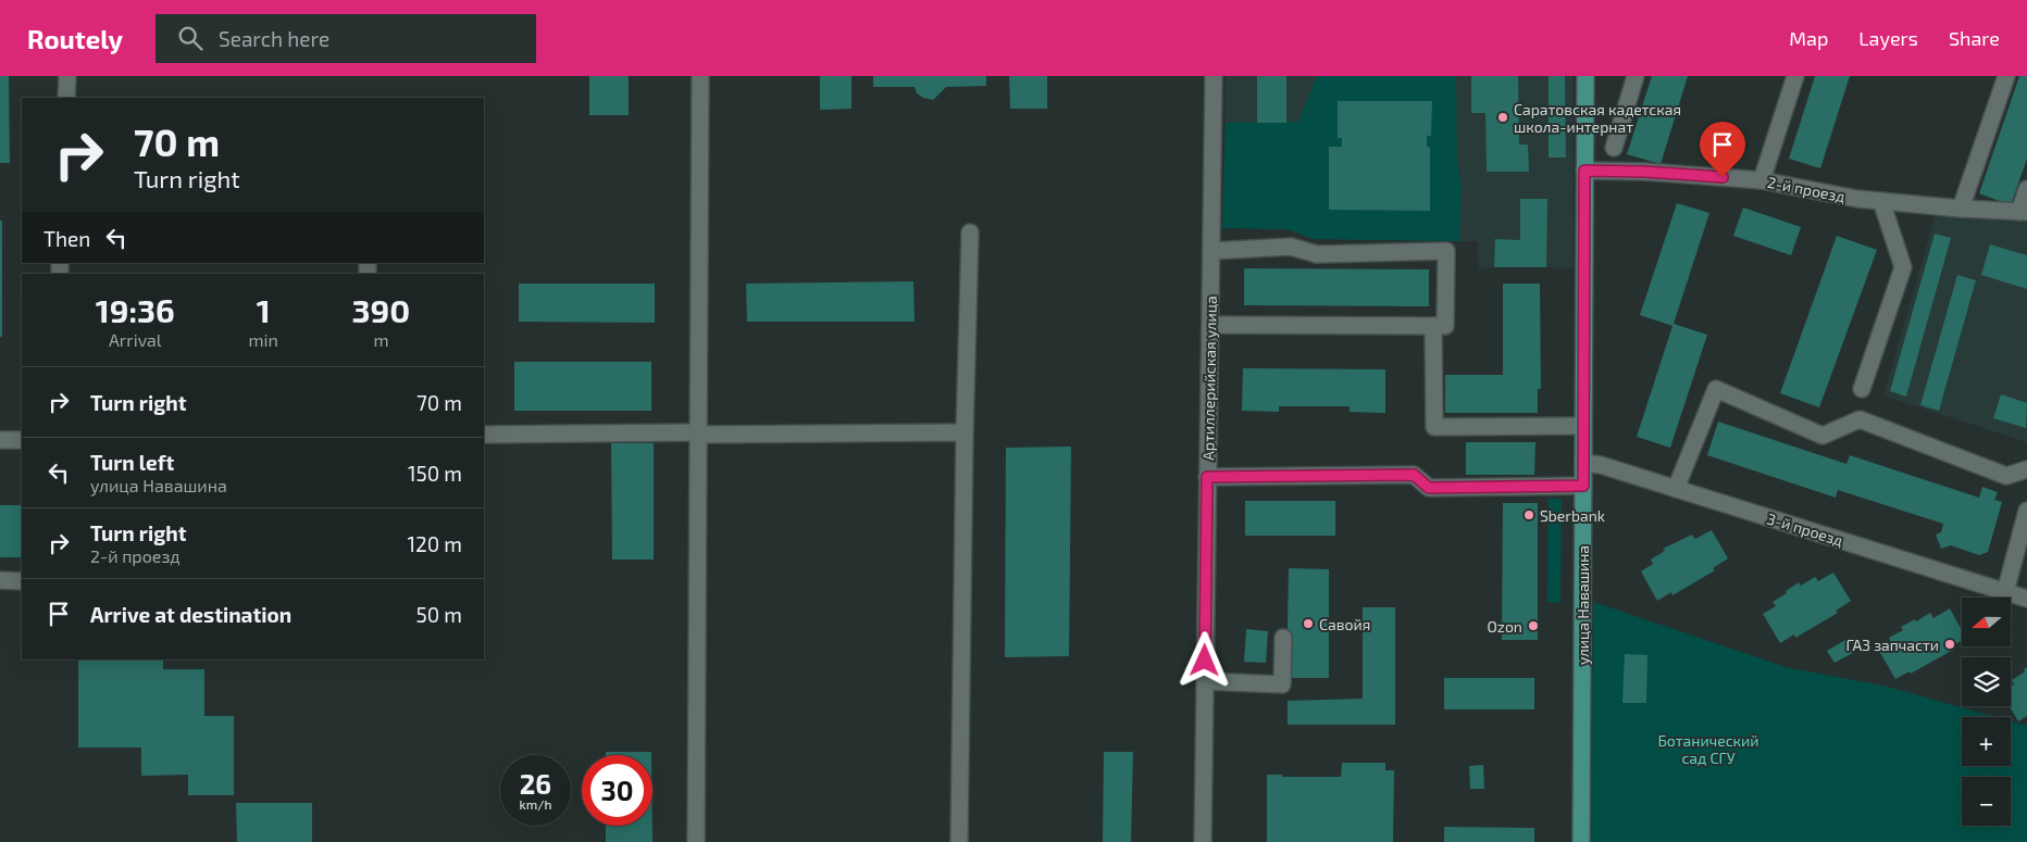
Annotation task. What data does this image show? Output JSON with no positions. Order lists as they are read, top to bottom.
{
  "streets": {
    "main road": ["улица Навашина"],
    "street": ["2-й проезд", "Артиллерийская улица", "3-й проезд"]
  },
  "crossings": [
    ["2-й проезд", "улица Навашина"],
    ["3-й проезд", "улица Навашина"]
  ],
  "parks": ["Ботанический сад СГУ"],
  "places": [
    "Саратовская кадетская школа-интернат",
    "Sberbank",
    "Савойя",
    "Ozon",
    "ГАЗ запчасти"
  ],
  "north": "left",
  "page": {
    "header": "Routely",
    "search": "Search here",
    "nav": ["Map", "Layers", "Share"],
    "turn": ["70 m", "Turn right"],
    "then": "Then",
    "eta": [
      "19:36",
      "Arrival",
      "1",
      "min",
      "390",
      "m"
    ],
    "list": [
      {
        "name": "Turn right",
        "value": "70 m"
      },
      {
        "name": "Turn left",
        "note": "улица Навашина",
        "value": "150 m"
      },
      {
        "name": "Turn right",
        "note": "2-й проезд",
        "value": "120 m"
      },
      {
        "name": "Arrive at destination",
        "value": "50 m"
      }
    ],
    "map_buttons": ["+", "−"],
    "speed": "26 km/h",
    "limit": "30"
  }
}
